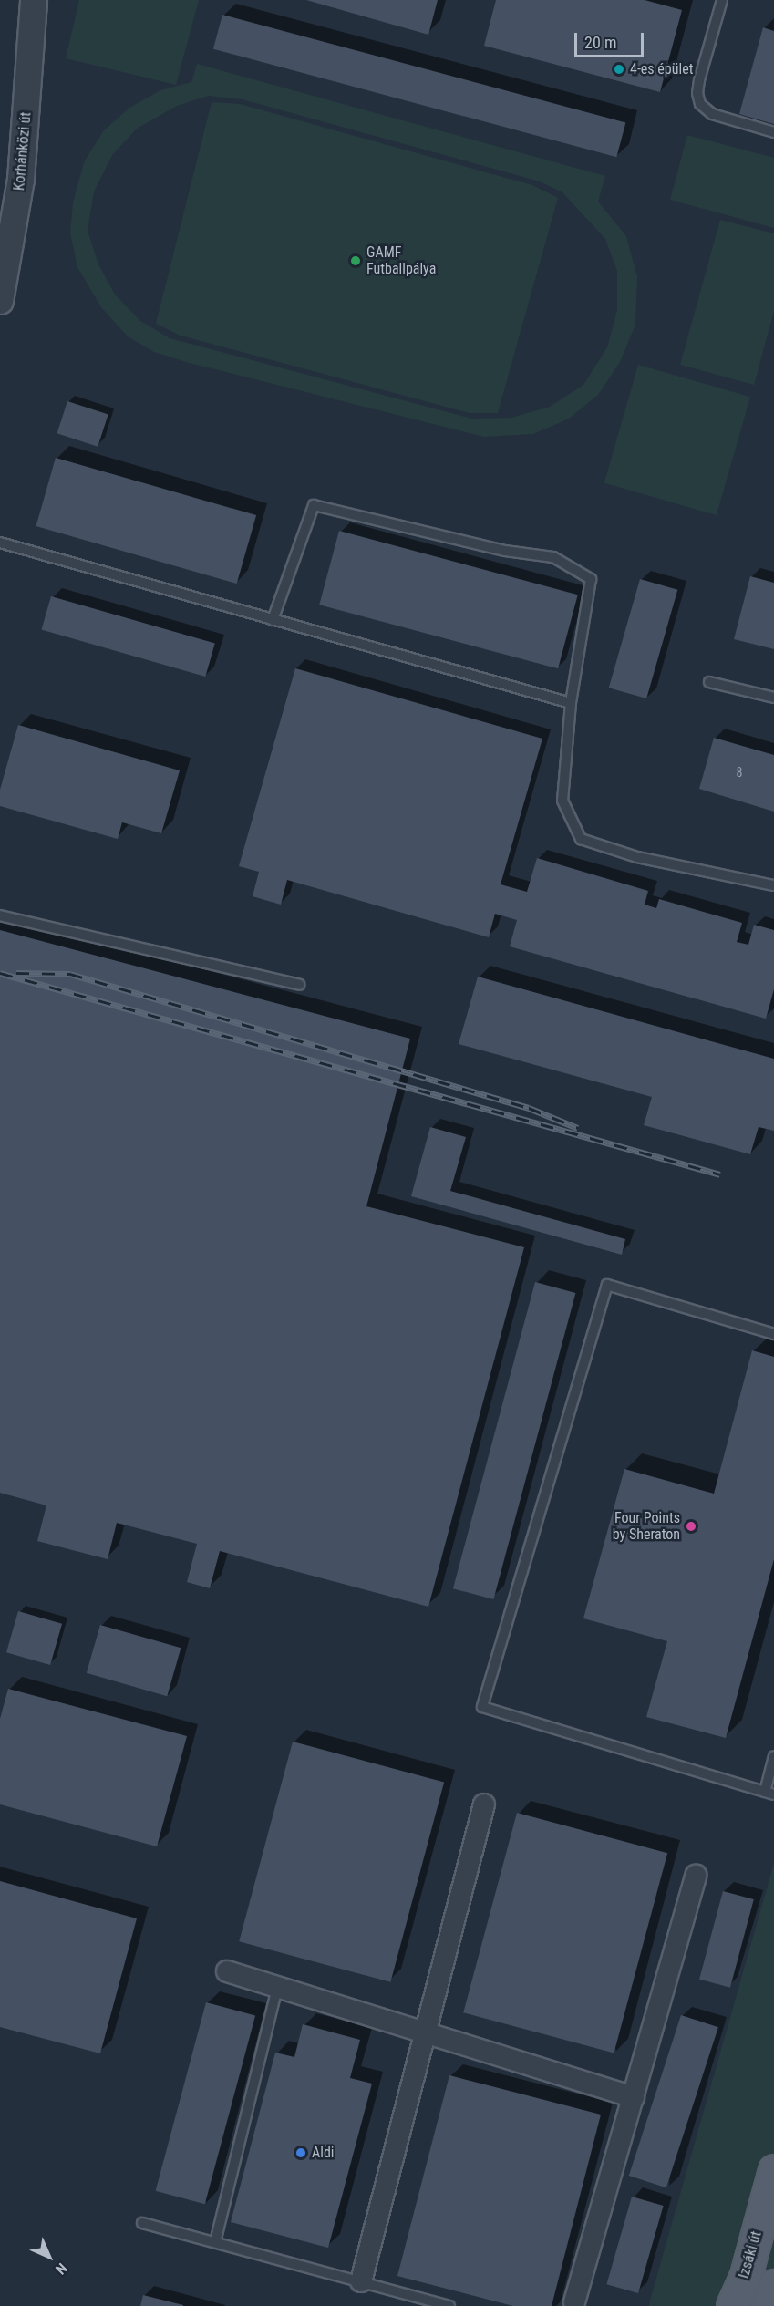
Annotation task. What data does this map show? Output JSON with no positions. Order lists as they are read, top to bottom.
{
  "streets": {
    "main road": ["Izsáki út"],
    "street": ["Korhánközi út"]
  },
  "places": [
    "4-es épület",
    "GAMF Futballpálya",
    "Four Points by Sheraton",
    "Aldi"
  ],
  "house_numbers": ["8"],
  "scale_bar": "20 m",
  "north": "bottom right"
}
